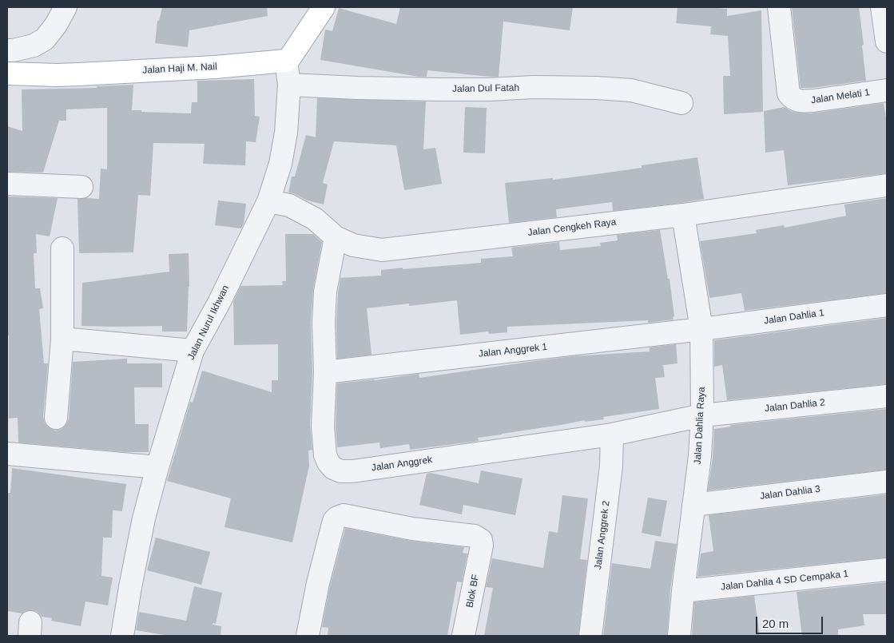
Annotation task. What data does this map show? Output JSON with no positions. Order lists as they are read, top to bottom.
{
  "streets": {
    "main road": ["Jalan Haji M. Nail"],
    "street": [
      "Jalan Dul Fatah",
      "Jalan Melati 1",
      "Jalan Cengkeh Raya",
      "Jalan Dahlia 1",
      "Jalan Nurul Ikhwan",
      "Jalan Anggrek 1",
      "Jalan Dahlia 2",
      "Jalan Dahlia Raya",
      "Jalan Anggrek",
      "Jalan Dahlia 3",
      "Jalan Anggrek 2",
      "Jalan Dahlia 4 SD Cempaka 1",
      "Blok BF"
    ]
  },
  "crossings": [
    ["Jalan Haji M. Nail", "Jalan Nurul Ikhwan"],
    ["Jalan Dul Fatah", "Jalan Nurul Ikhwan"],
    ["Jalan Cengkeh Raya", "Jalan Nurul Ikhwan"],
    ["Jalan Cengkeh Raya", "Jalan Dahlia Raya"],
    ["Jalan Cengkeh Raya", "Jalan Anggrek"],
    ["Jalan Dahlia 1", "Jalan Anggrek 1"],
    ["Jalan Dahlia 1", "Jalan Dahlia Raya"],
    ["Jalan Anggrek 1", "Jalan Dahlia Raya"],
    ["Jalan Anggrek 1", "Jalan Anggrek"],
    ["Jalan Dahlia 2", "Jalan Dahlia Raya"],
    ["Jalan Dahlia 2", "Jalan Anggrek"],
    ["Jalan Dahlia Raya", "Jalan Anggrek"],
    ["Jalan Dahlia Raya", "Jalan Dahlia 3"],
    ["Jalan Dahlia Raya", "Jalan Dahlia 4 SD Cempaka 1"],
    ["Jalan Anggrek", "Jalan Anggrek 2"]
  ],
  "scale_bar": "20 m"
}
